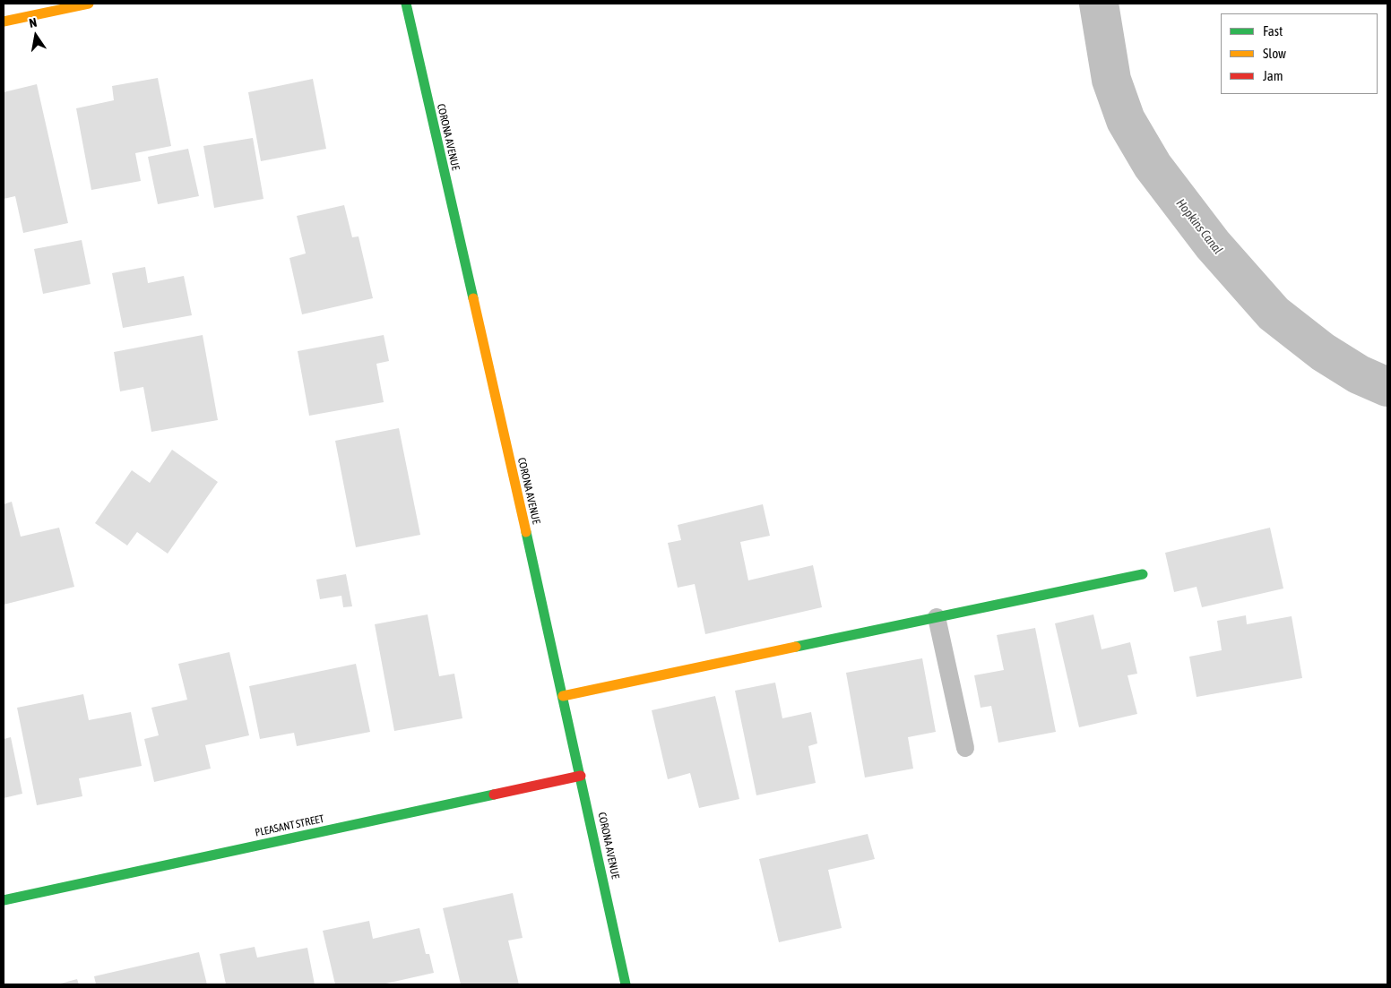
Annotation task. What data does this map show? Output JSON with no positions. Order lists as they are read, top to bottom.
{
  "streets": {
    "street": ["CORONA AVENUE", "PLEASANT STREET"]
  },
  "crossings": [
    ["CORONA AVENUE", "PLEASANT STREET"]
  ],
  "water": ["Hopkins Canal"],
  "legend": ["Fast", "Slow", "Jam"],
  "north": "top"
}
